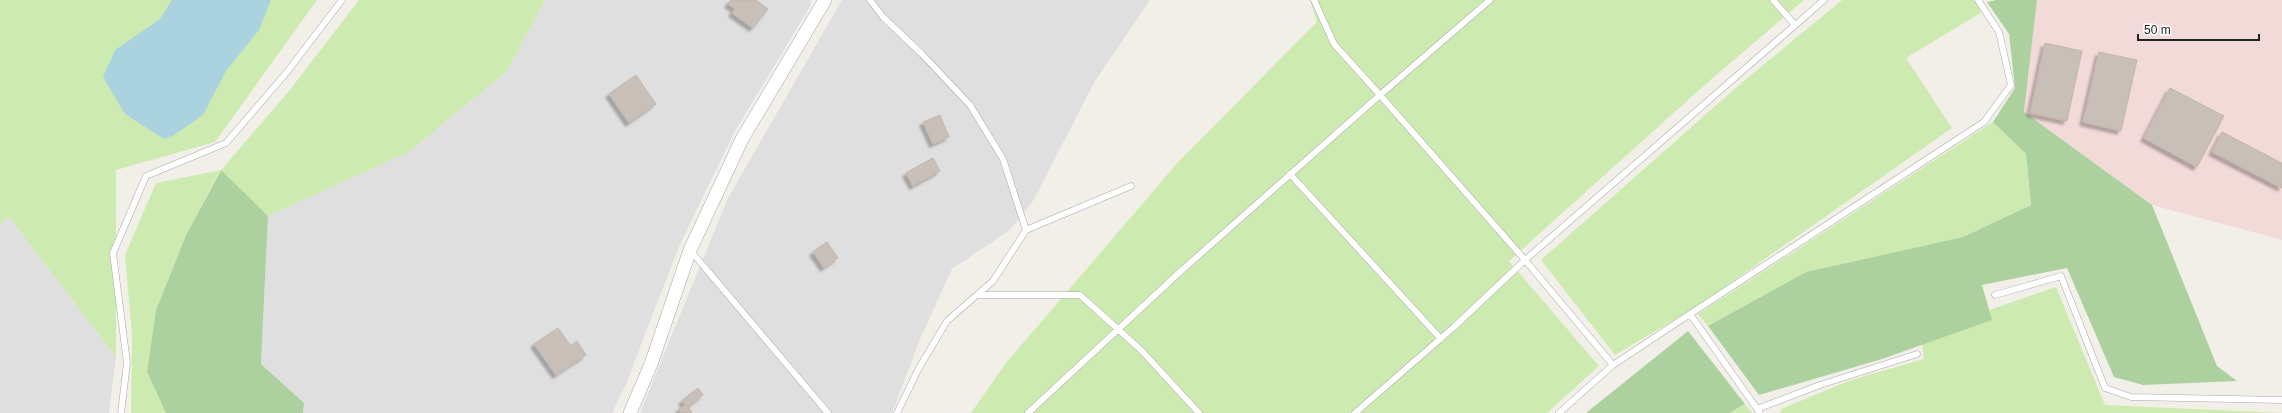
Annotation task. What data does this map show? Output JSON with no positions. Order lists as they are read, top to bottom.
{
  "scale_bar": "50 m"
}
